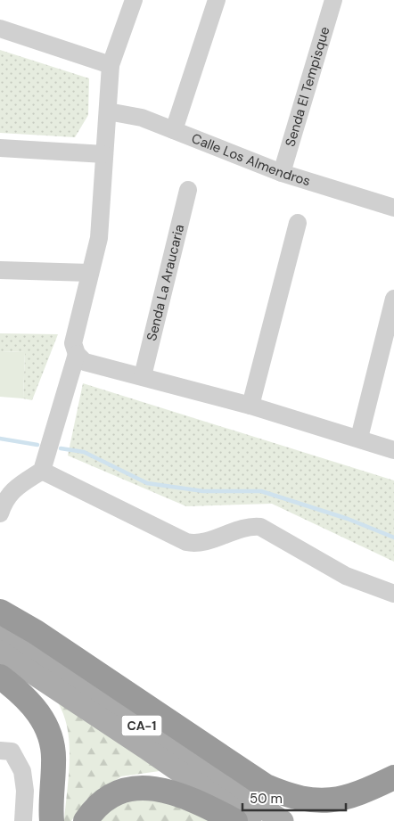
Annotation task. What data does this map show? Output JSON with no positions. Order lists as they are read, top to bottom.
{
  "streets": {
    "main road": ["CA-1"],
    "street": ["Senda El Tempisque", "Calle Los Almendros", "Senda La Araucaria"]
  },
  "crossings": [
    ["Senda El Tempisque", "Calle Los Almendros"]
  ],
  "scale_bar": "50 m"
}
